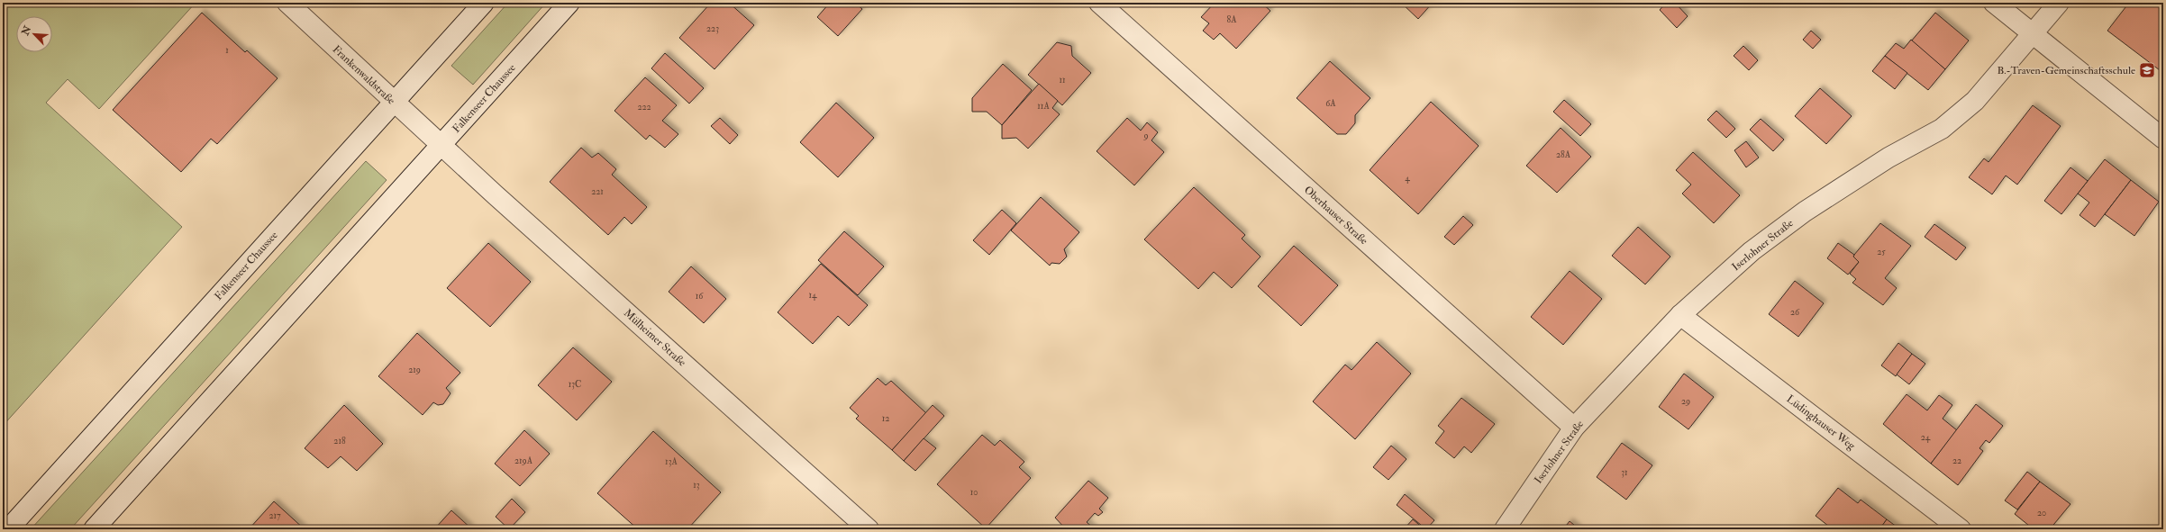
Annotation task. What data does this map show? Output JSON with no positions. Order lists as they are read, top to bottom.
{
  "streets": {
    "street": [
      "Frankenwaldstraße",
      "Falkenseer Chaussee",
      "Oberhauser Straße",
      "Iserlohner Straße",
      "Mülheimer Straße",
      "Lüdinghauser Weg"
    ]
  },
  "crossings": [
    ["Frankenwaldstraße", "Falkenseer Chaussee"],
    ["Frankenwaldstraße", "Mülheimer Straße"],
    ["Falkenseer Chaussee", "Mülheimer Straße"],
    ["Oberhauser Straße", "Iserlohner Straße"],
    ["Iserlohner Straße", "Lüdinghauser Weg"]
  ],
  "places": {
    "school or university": ["B.-Traven-Gemeinschaftsschule"]
  },
  "house_numbers": [
    "8A",
    "223",
    "1",
    "11",
    "6A",
    "11A",
    "222",
    "9",
    "28A",
    "4",
    "221",
    "25",
    "14",
    "16",
    "26",
    "219",
    "13C",
    "29",
    "12",
    "24",
    "218",
    "219A",
    "22",
    "13A",
    "31",
    "13",
    "10",
    "20",
    "217"
  ],
  "north": "top left"
}
